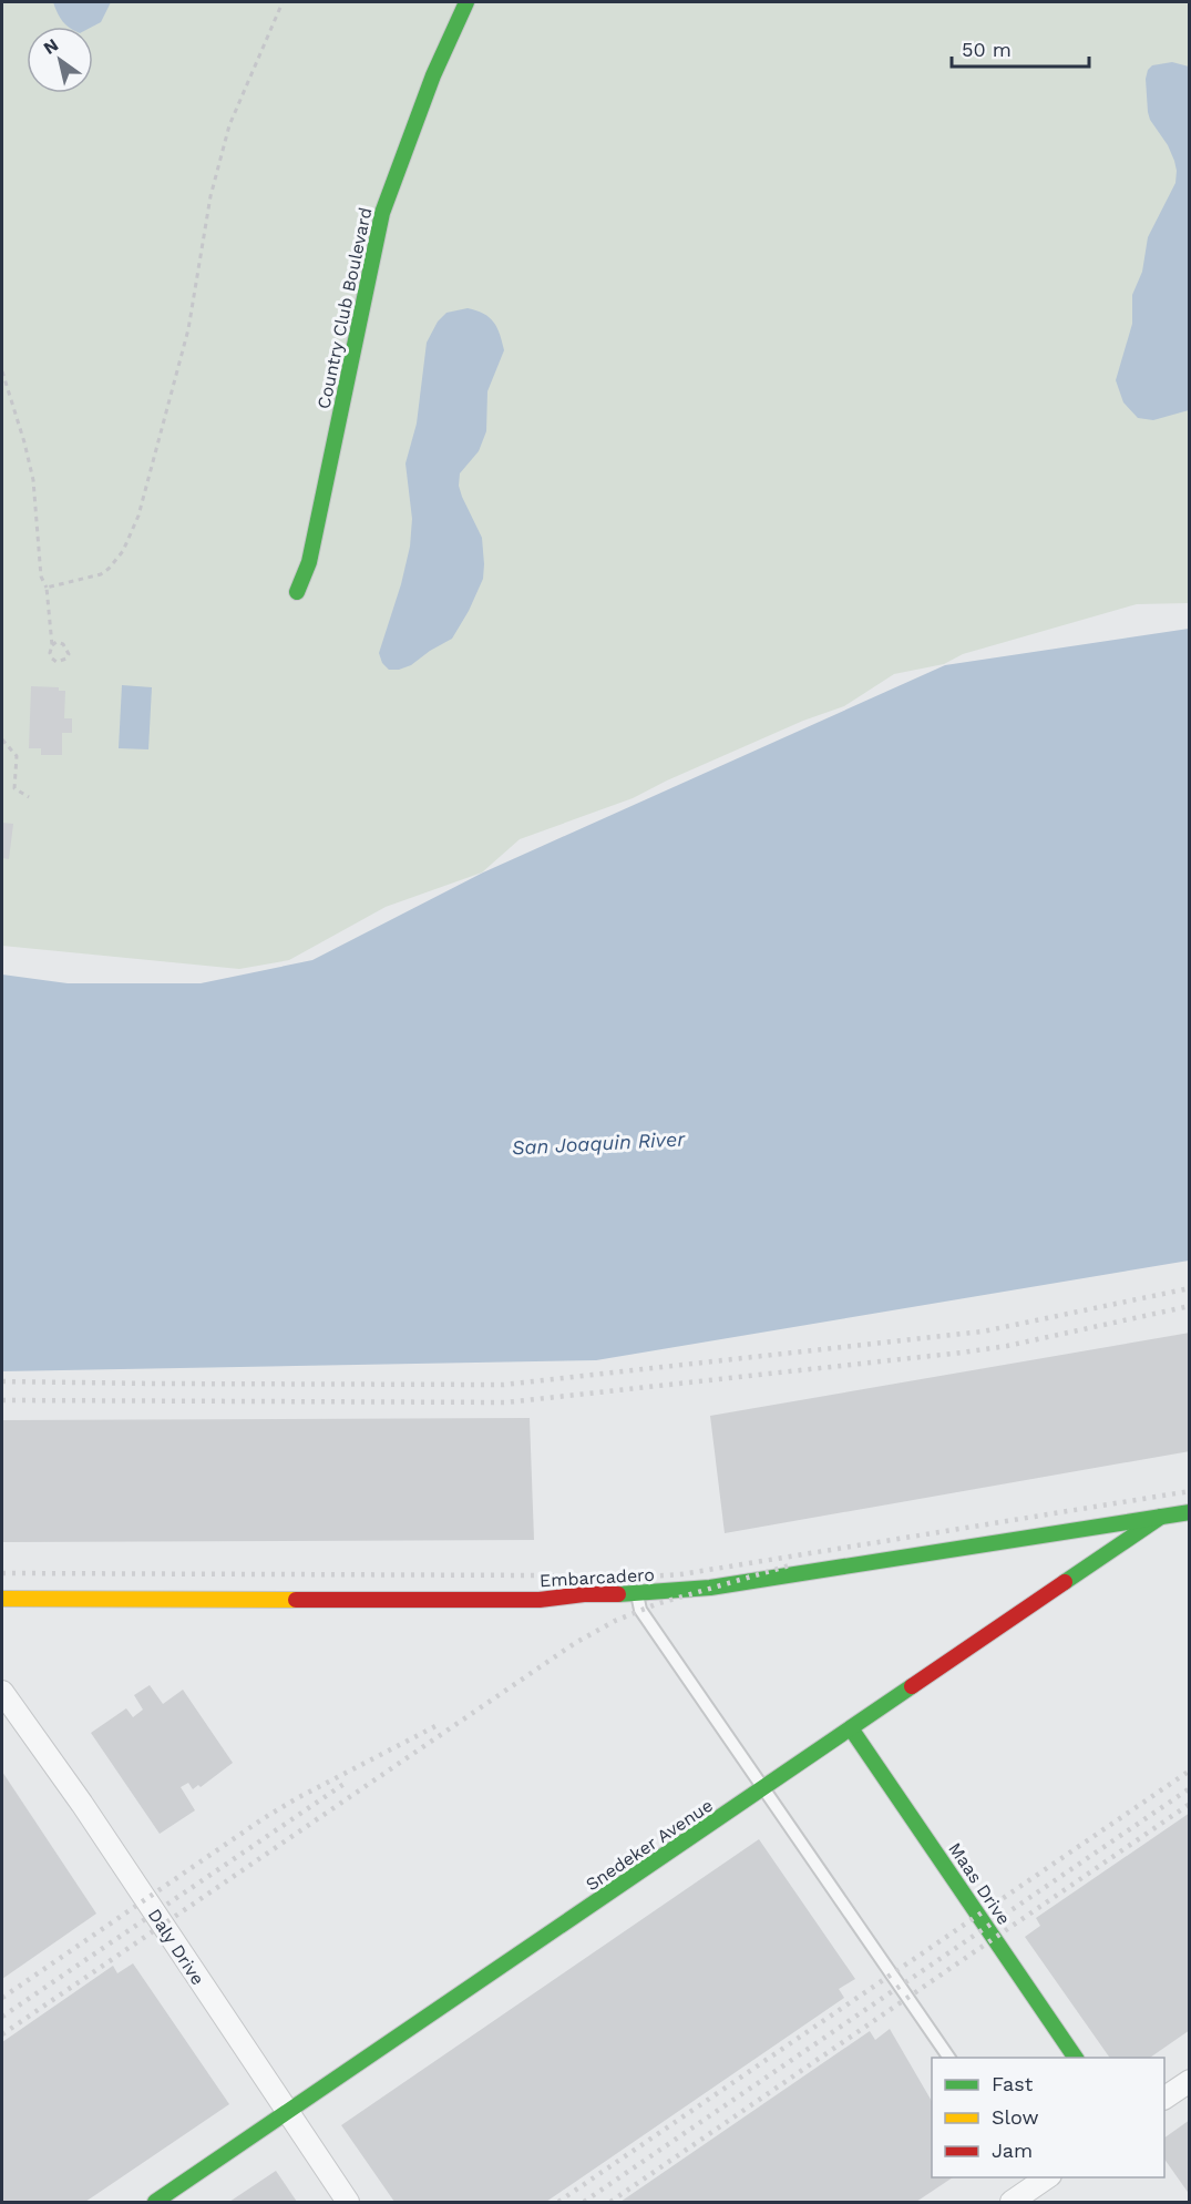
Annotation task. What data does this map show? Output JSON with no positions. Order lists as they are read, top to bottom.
{
  "streets": {
    "street": [
      "Country Club Boulevard",
      "Embarcadero",
      "Snedeker Avenue",
      "Maas Drive",
      "Daly Drive"
    ]
  },
  "crossings": [
    ["Embarcadero", "Snedeker Avenue"],
    ["Snedeker Avenue", "Maas Drive"],
    ["Snedeker Avenue", "Daly Drive"]
  ],
  "water": ["San Joaquin River"],
  "legend": ["Fast", "Slow", "Jam"],
  "scale_bar": "50 m",
  "north": "top left"
}
